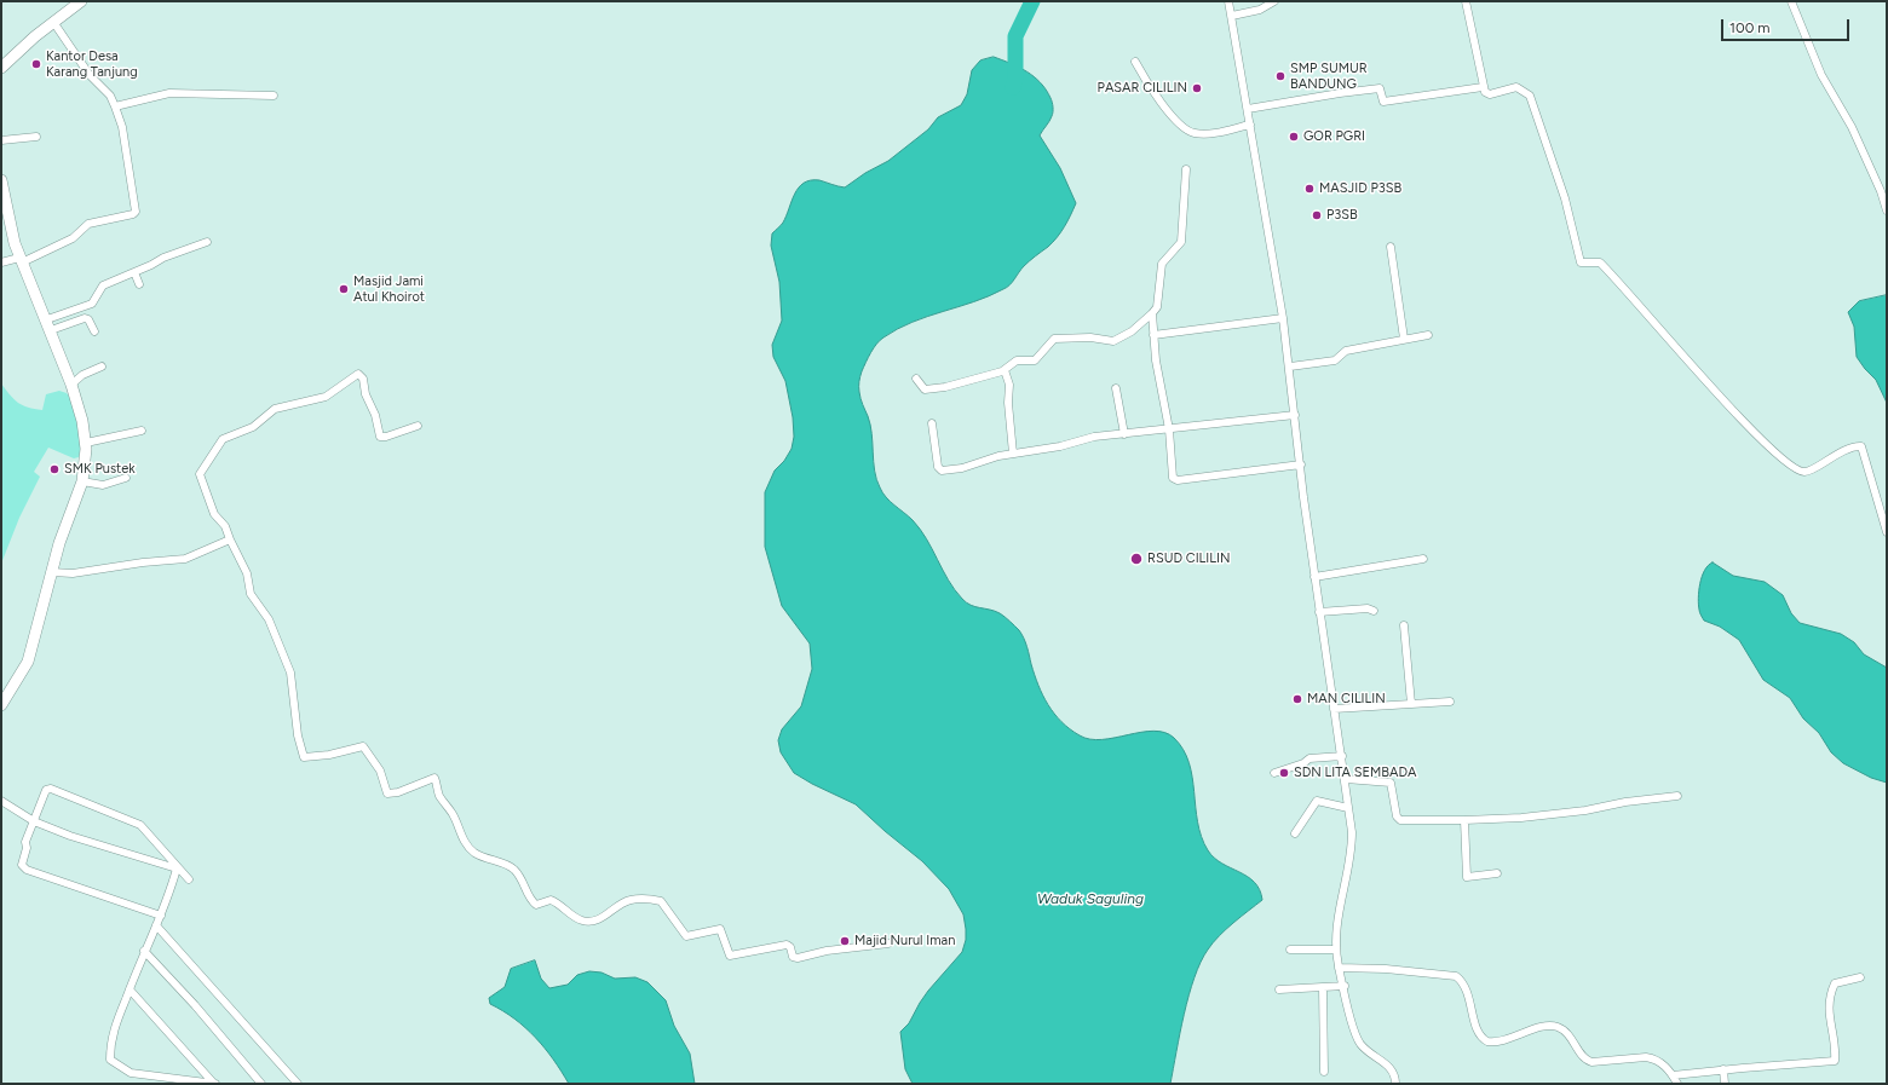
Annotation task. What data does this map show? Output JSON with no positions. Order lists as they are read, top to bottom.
{
  "water": ["Waduk Saguling"],
  "places": [
    "Kantor Desa Karang Tanjung",
    "SMP SUMUR BANDUNG",
    "PASAR CILILIN",
    "GOR PGRI",
    "MASJID P3SB",
    "P3SB",
    "Masjid Jami Atul Khoirot",
    "SMK Pustek",
    "RSUD CILILIN",
    "MAN CILILIN",
    "SDN LITA SEMBADA",
    "Majid Nurul Iman"
  ],
  "scale_bar": "100 m"
}
